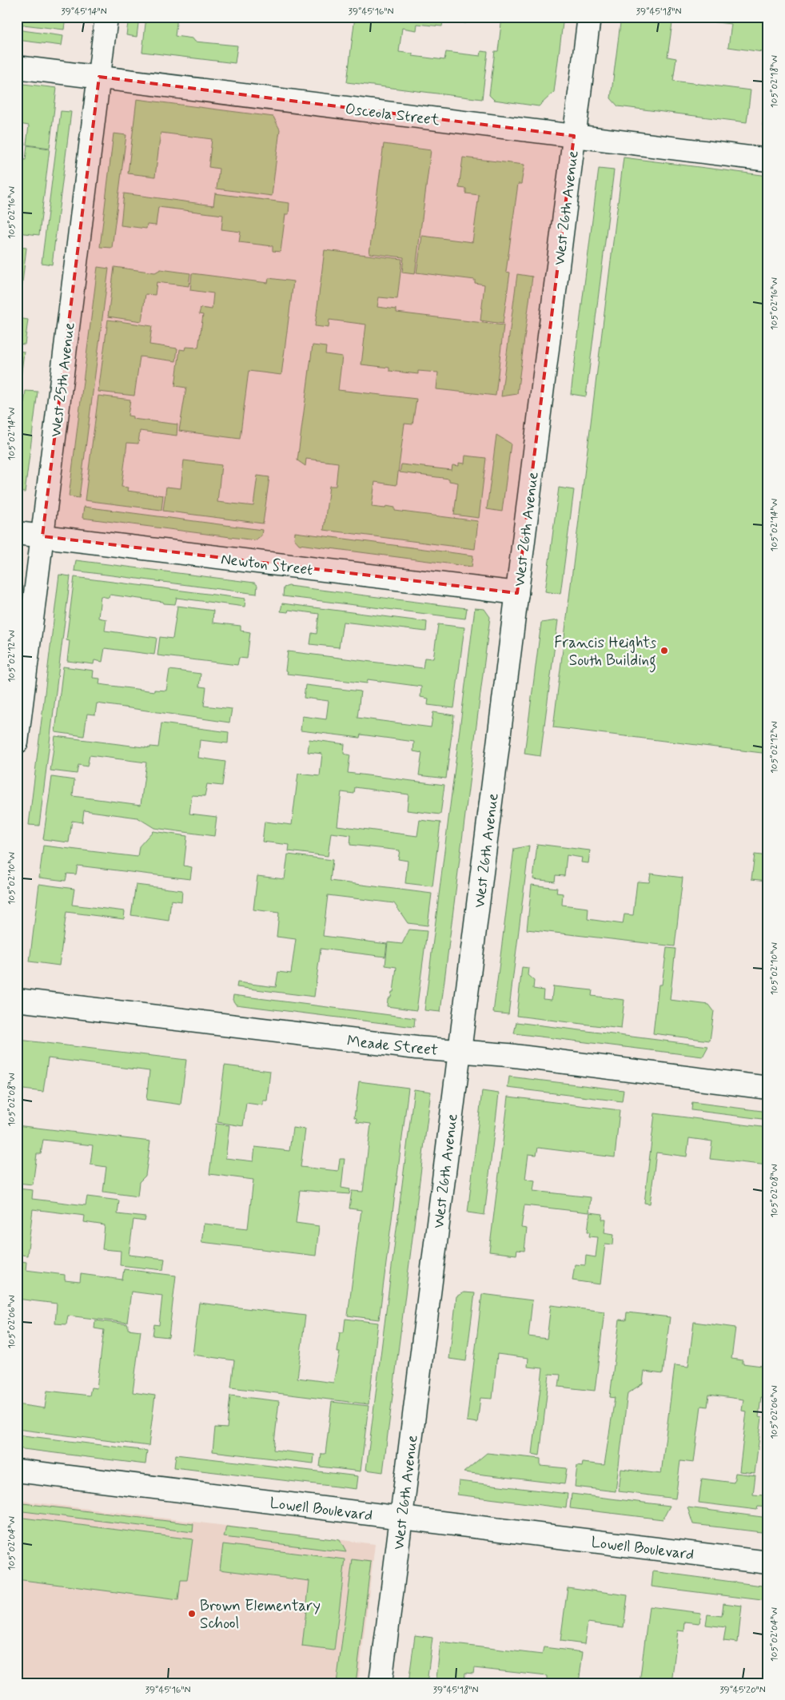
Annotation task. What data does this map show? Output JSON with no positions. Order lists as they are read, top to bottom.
{
  "streets": {
    "street": [
      "Osceola Street",
      "West 26th Avenue",
      "West 25th Avenue",
      "Newton Street",
      "Meade Street",
      "Lowell Boulevard"
    ]
  },
  "crossings": [
    ["Osceola Street", "West 26th Avenue"],
    ["Osceola Street", "West 25th Avenue"],
    ["West 26th Avenue", "Newton Street"],
    ["West 26th Avenue", "Meade Street"],
    ["West 26th Avenue", "Lowell Boulevard"],
    ["West 25th Avenue", "Newton Street"]
  ],
  "places": ["Francis Heights South Building", "Brown Elementary School"],
  "coordinates": [
    "39°45'14\"N",
    "39°45'16\"N",
    "39°45'18\"N",
    "105°02'18\"W",
    "105°02'16\"W",
    "105°02'14\"W",
    "105°02'12\"W",
    "105°02'10\"W",
    "105°02'08\"W",
    "105°02'06\"W",
    "105°02'04\"W",
    "39°45'20\"N"
  ]
}
